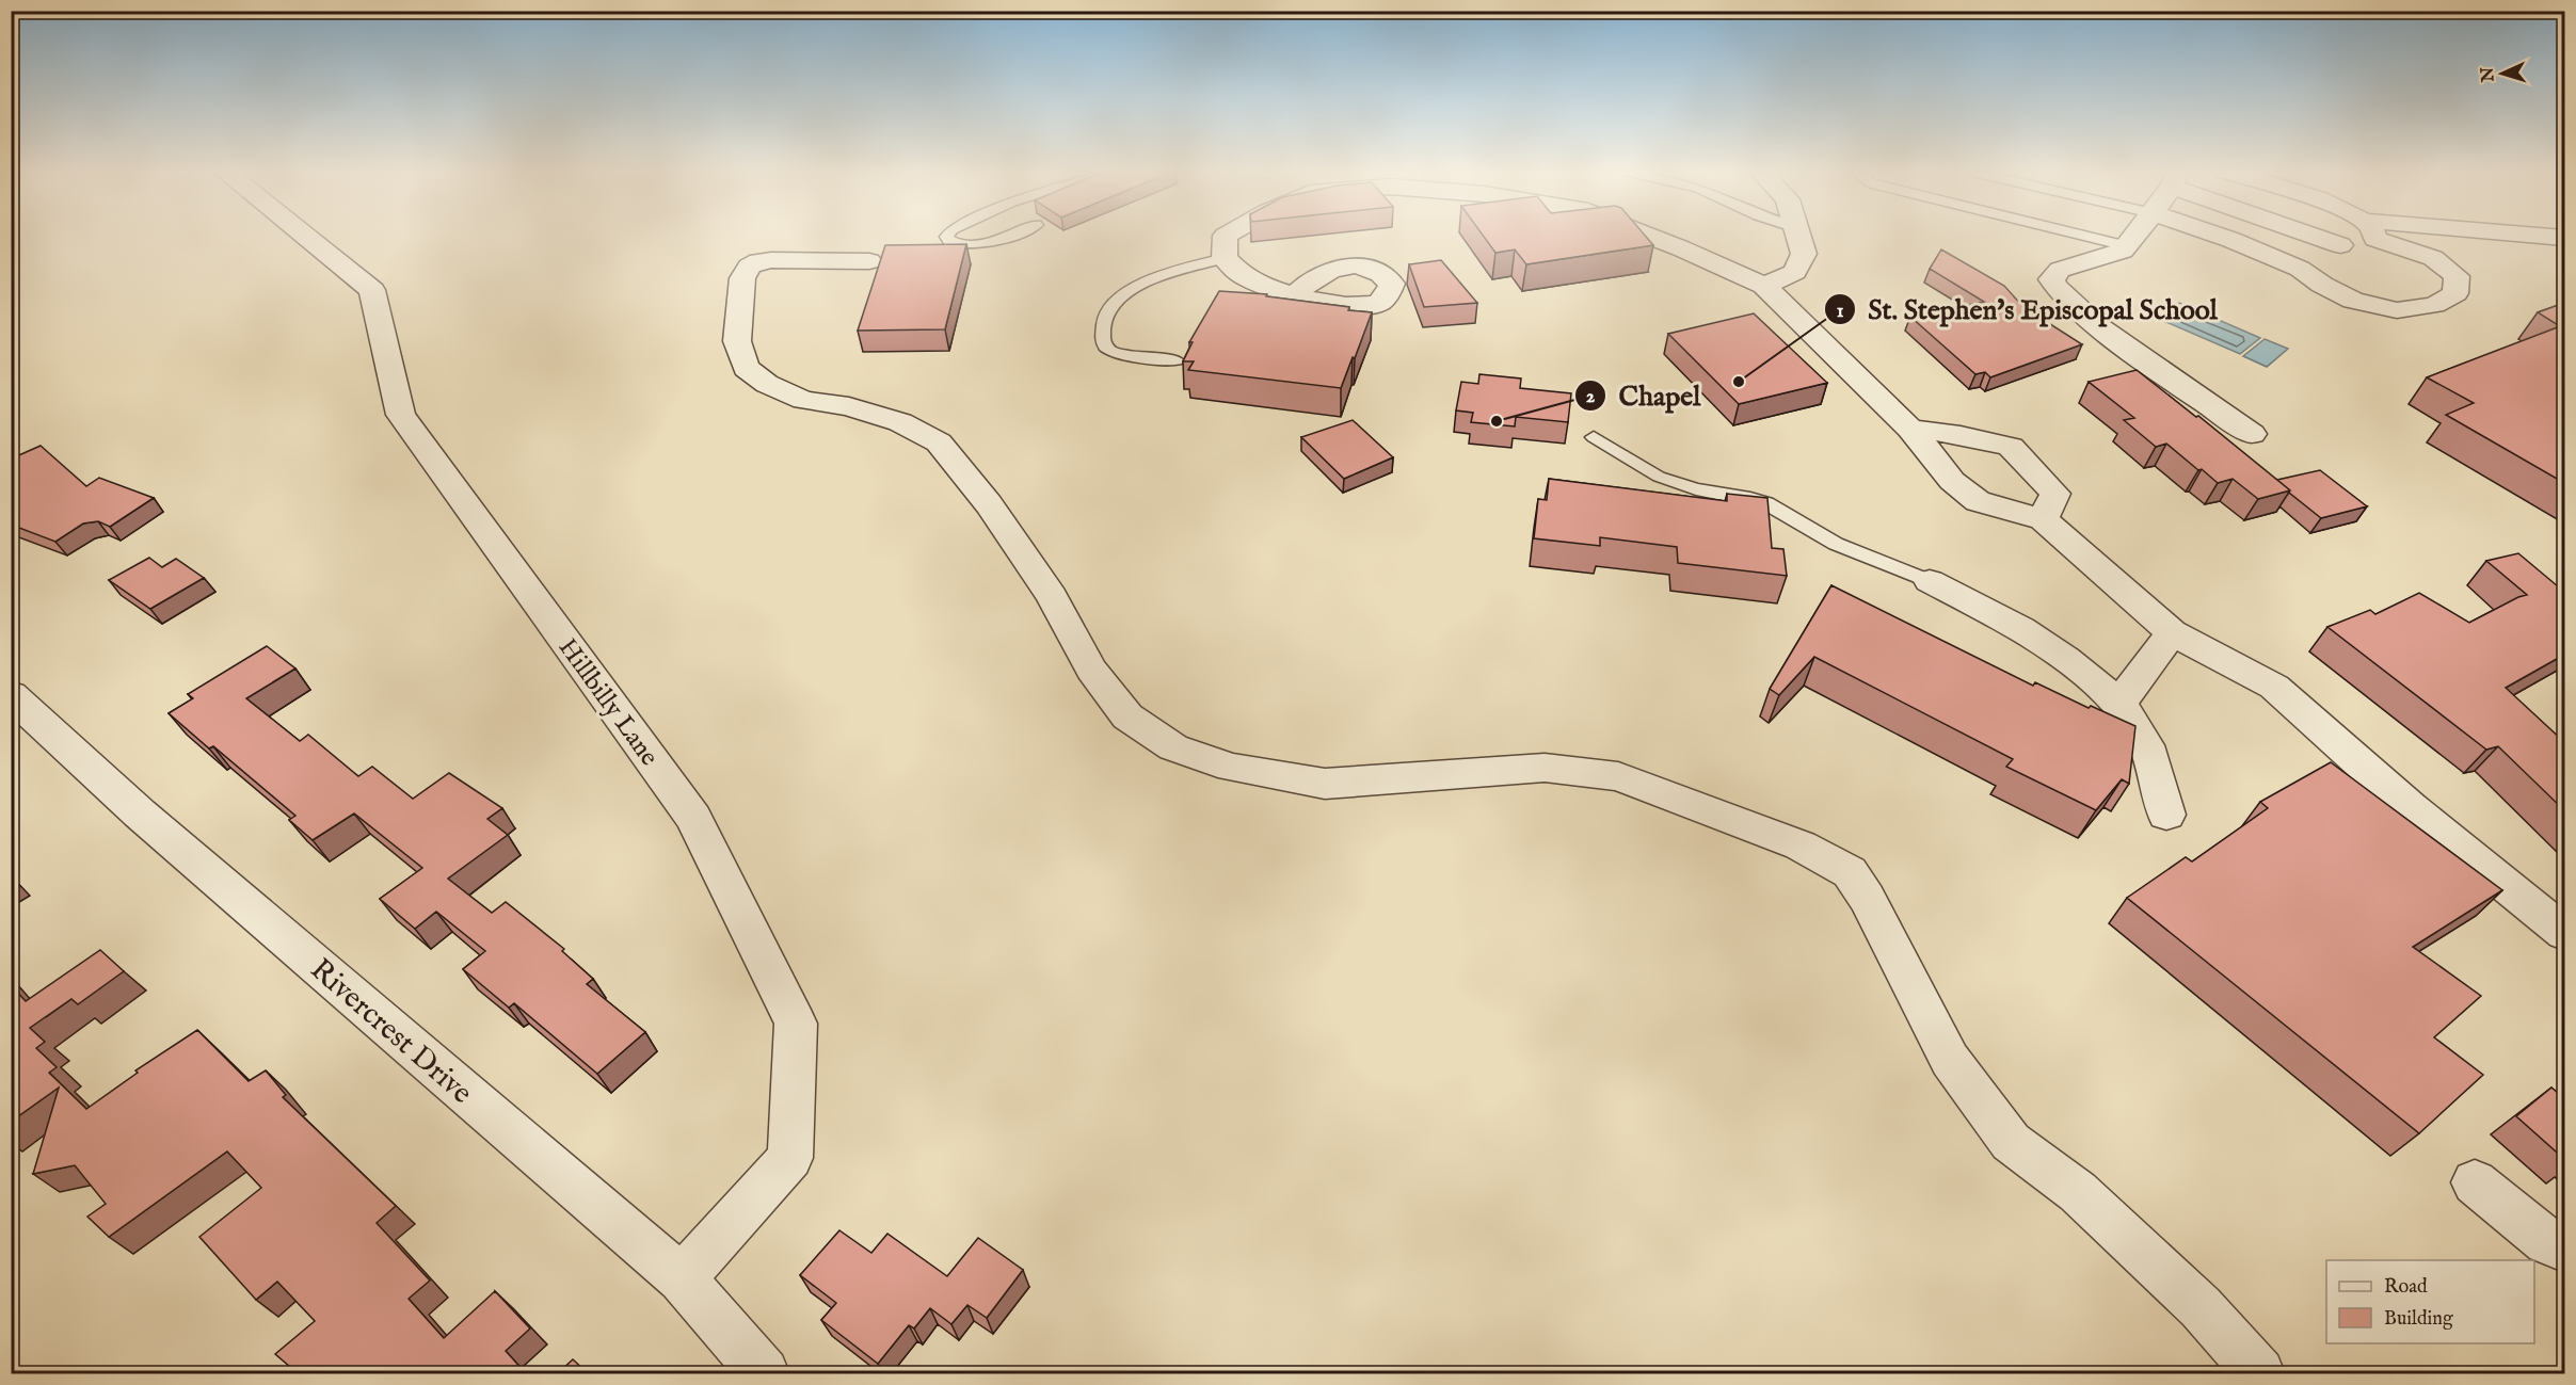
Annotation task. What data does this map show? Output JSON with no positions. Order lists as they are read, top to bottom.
{
  "streets": {
    "street": ["Hillbilly Lane", "Rivercrest Drive"]
  },
  "crossings": [
    ["Hillbilly Lane", "Rivercrest Drive"]
  ],
  "places": ["St. Stephen's Episcopal School", "Chapel"],
  "legend": ["Road", "Building"],
  "north": "left"
}
